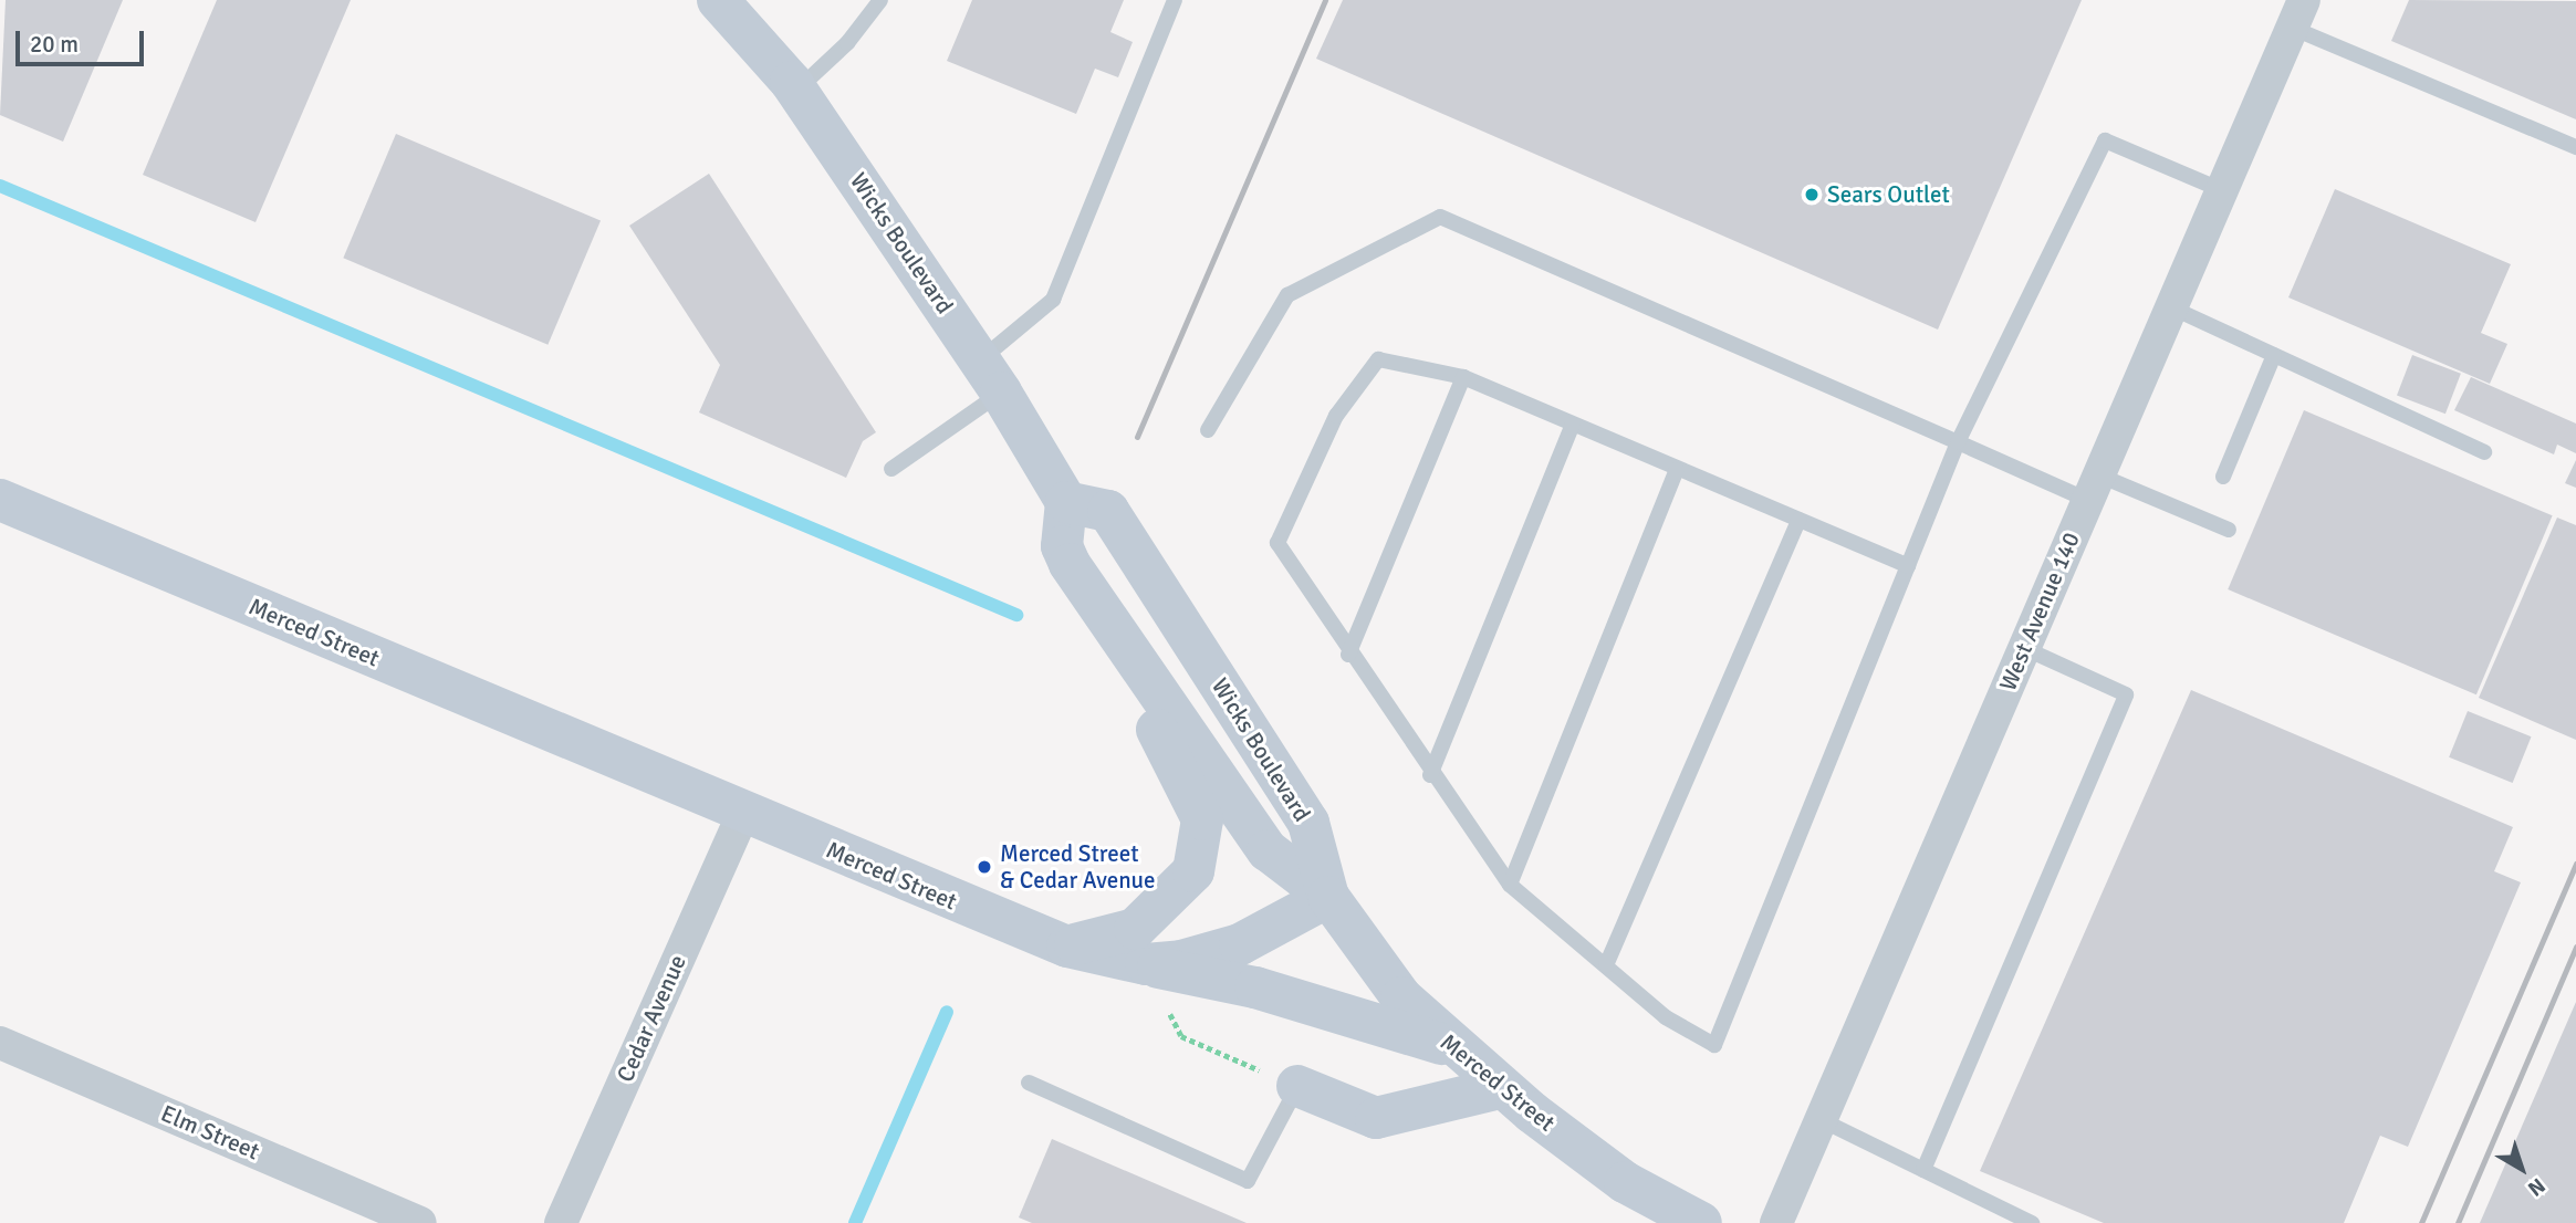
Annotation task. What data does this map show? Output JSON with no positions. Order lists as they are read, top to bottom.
{
  "streets": {
    "street": [
      "Wicks Boulevard",
      "West Avenue 140",
      "Merced Street",
      "Cedar Avenue",
      "Elm Street"
    ]
  },
  "crossings": [
    ["Wicks Boulevard", "Merced Street"],
    ["Merced Street", "Cedar Avenue"]
  ],
  "places": ["Sears Outlet", "Merced Street & Cedar Avenue"],
  "scale_bar": "20 m",
  "north": "bottom right"
}
